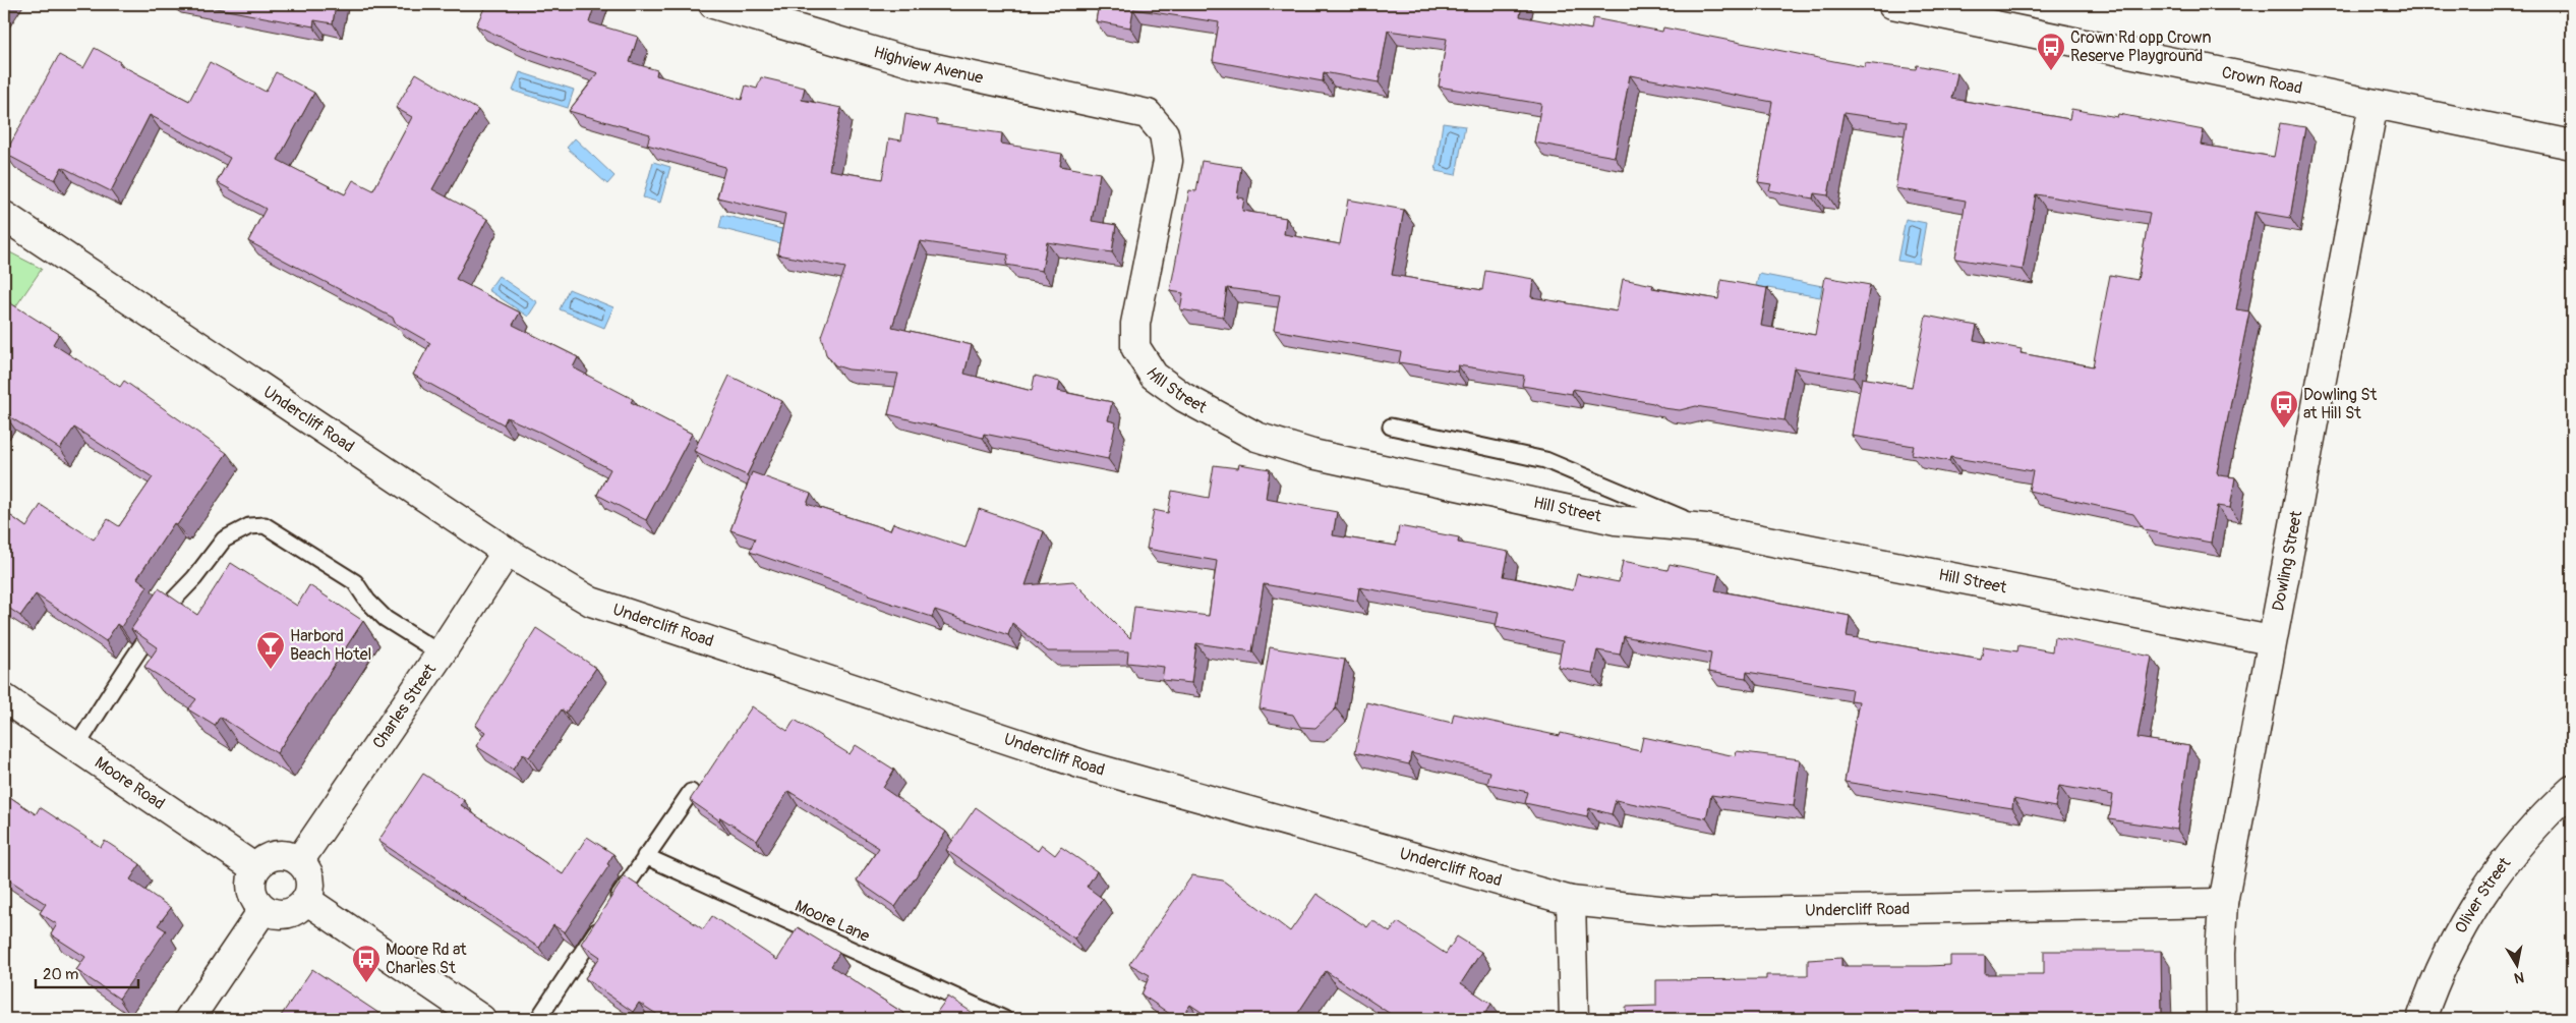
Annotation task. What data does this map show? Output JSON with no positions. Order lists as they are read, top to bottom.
{
  "streets": {
    "street": [
      "Highview Avenue",
      "Crown Road",
      "Hill Street",
      "Undercliff Road",
      "Dowling Street",
      "Charles Street",
      "Moore Road",
      "Oliver Street"
    ],
    "lane": ["Moore Lane"]
  },
  "crossings": [
    ["Highview Avenue", "Hill Street"],
    ["Crown Road", "Dowling Street"],
    ["Hill Street", "Dowling Street"],
    ["Undercliff Road", "Dowling Street"],
    ["Undercliff Road", "Charles Street"],
    ["Charles Street", "Moore Road"]
  ],
  "places": {
    "bus stop": ["Crown Rd opp Crown Reserve Playground", "Dowling St at Hill St", "Moore Rd at Charles St"],
    "bar": ["Harbord Beach Hotel"]
  },
  "scale_bar": "20 m",
  "north": "bottom"
}
